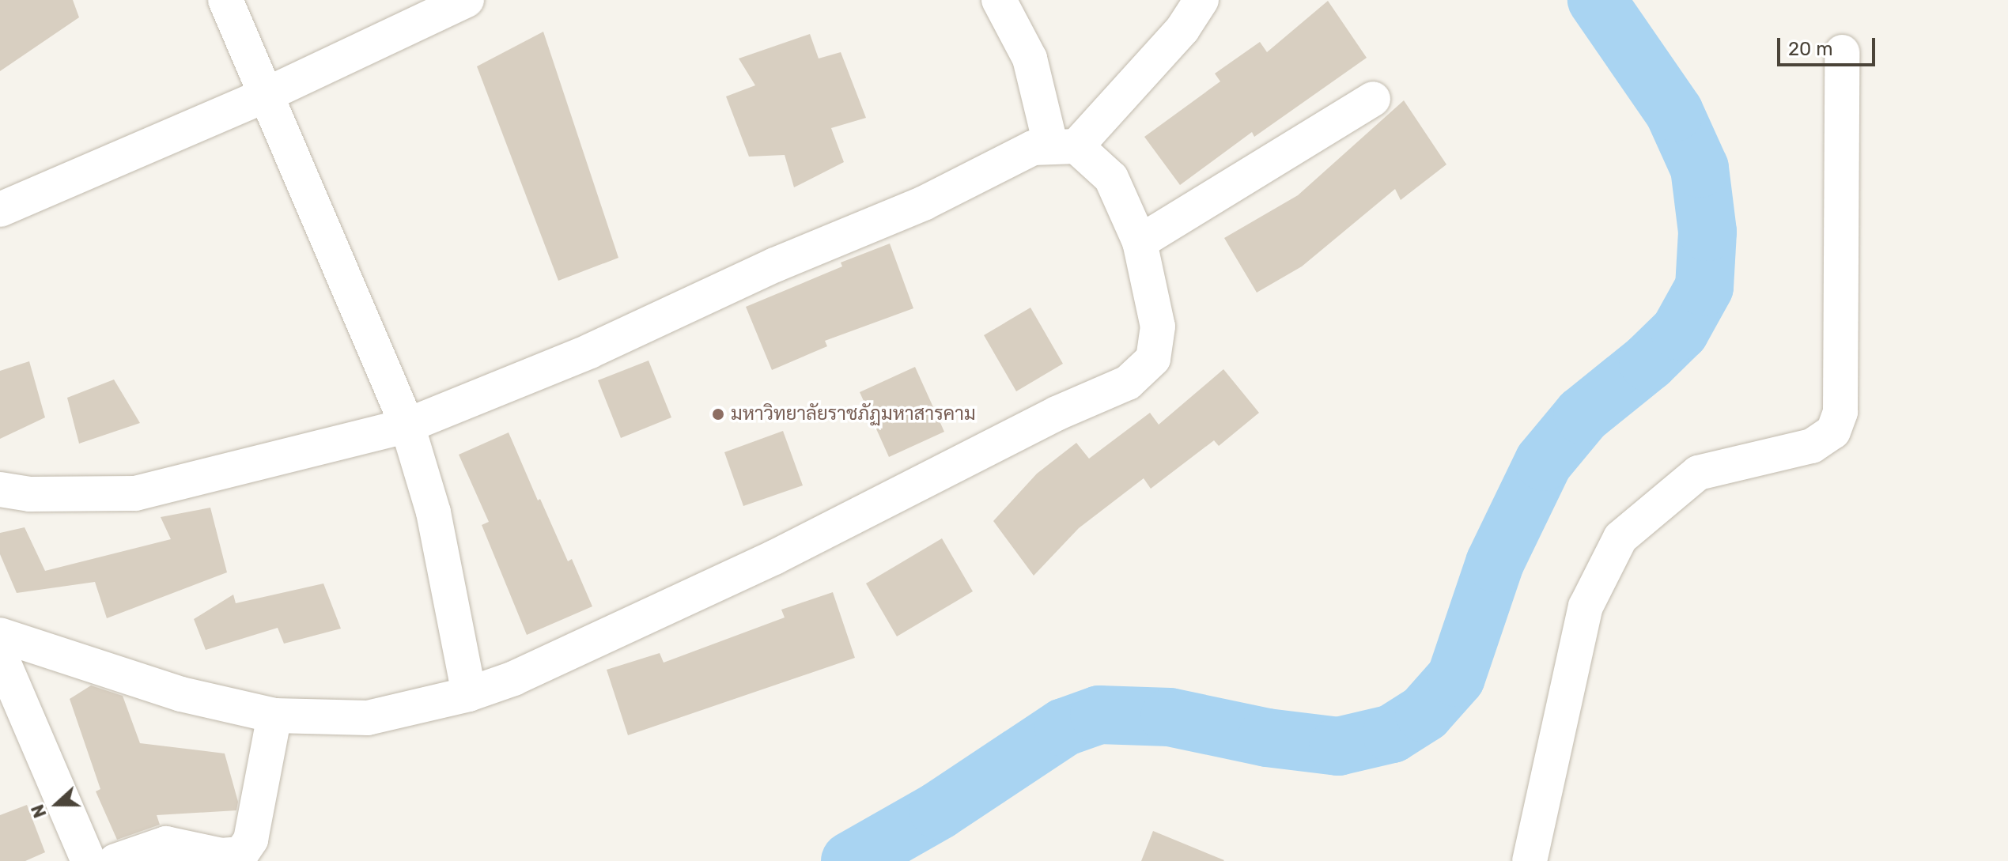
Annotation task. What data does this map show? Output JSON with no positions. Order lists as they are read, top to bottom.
{
  "places": ["มหาวิทยาลัยราชภัฏมหาสารคาม"],
  "scale_bar": "20 m",
  "north": "left"
}
